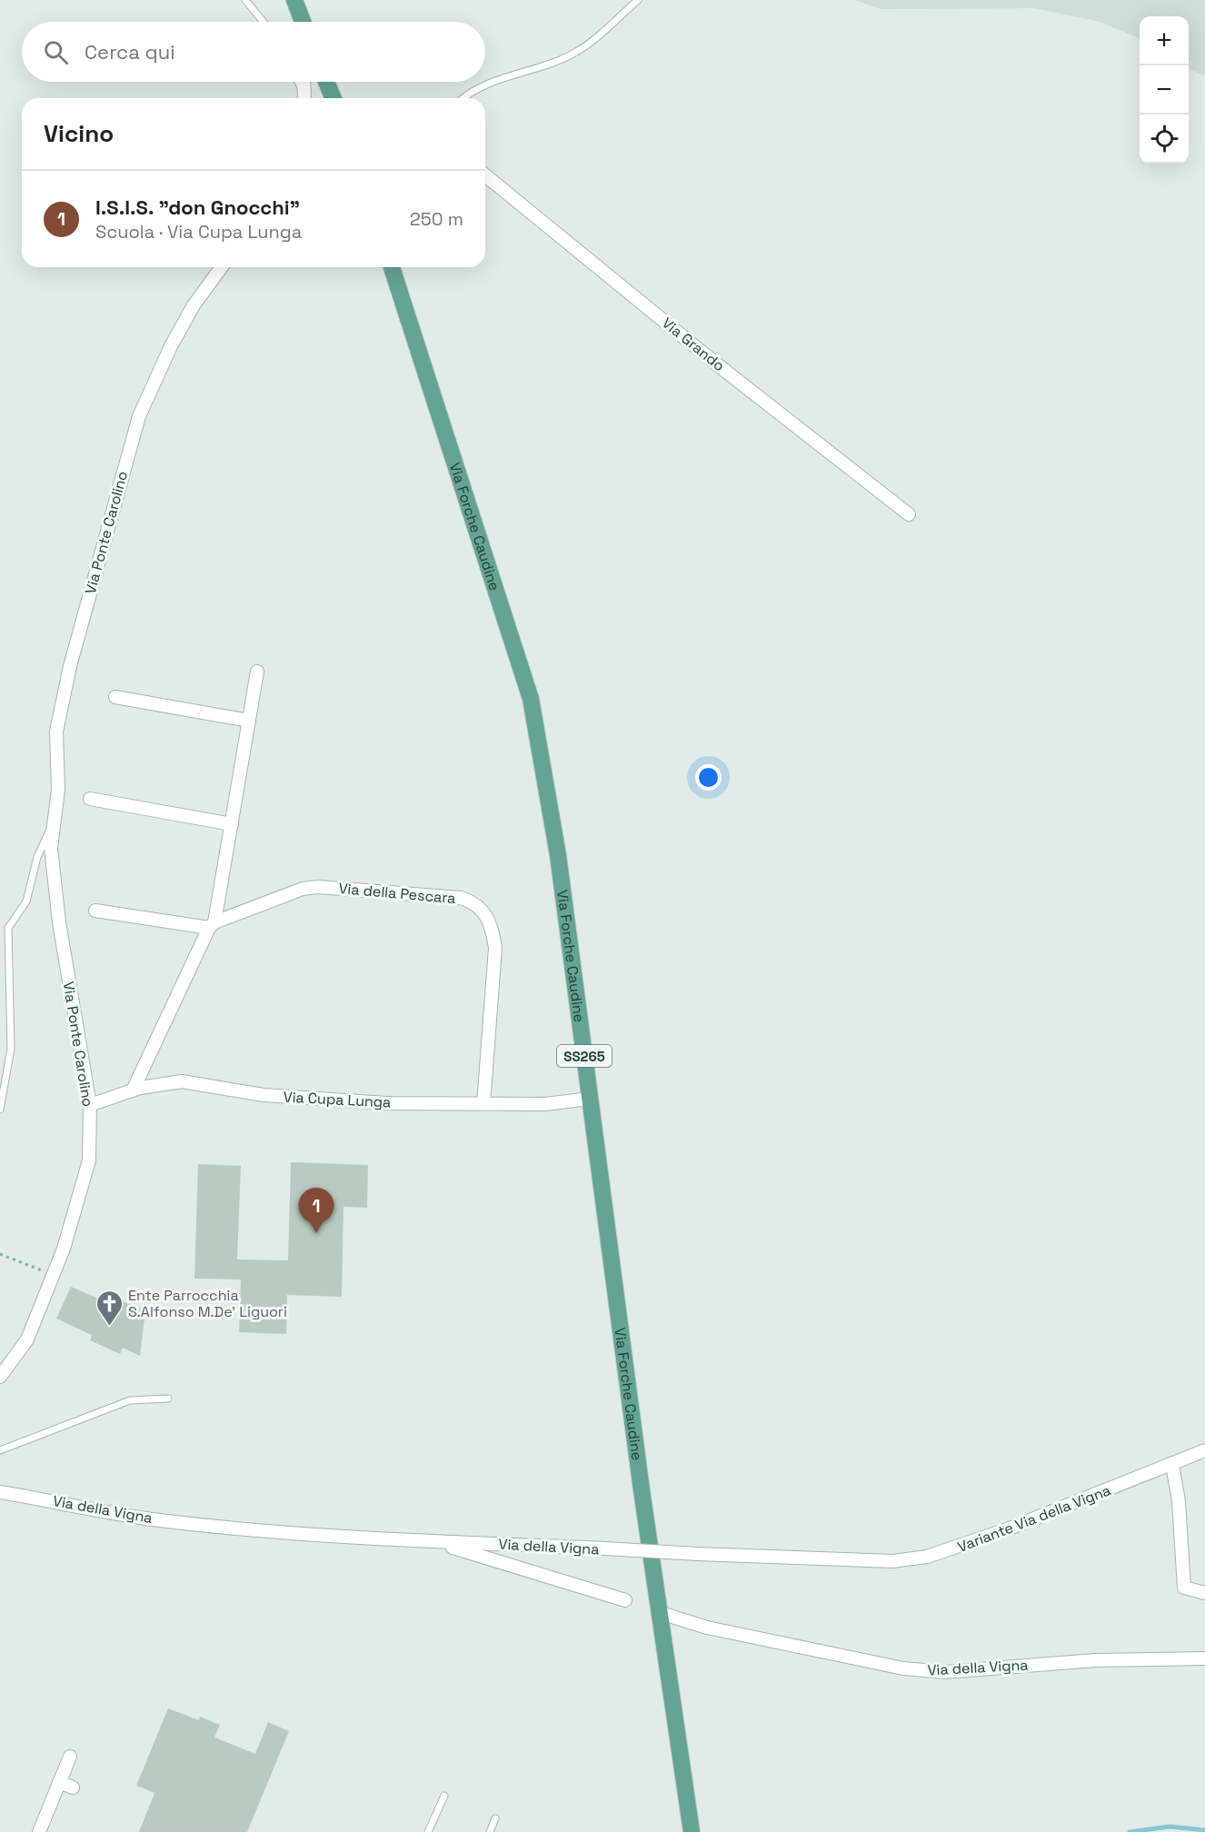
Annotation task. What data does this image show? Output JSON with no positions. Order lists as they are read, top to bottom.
{
  "streets": {
    "main road": ["Via Forche Caudine", "SS265"],
    "street": [
      "Via Grando",
      "Via Ponte Carolino",
      "Via della Pescara",
      "Via Cupa Lunga",
      "Via della Vigna",
      "Variante Via della Vigna"
    ]
  },
  "crossings": [
    ["Via Forche Caudine", "Via Cupa Lunga"],
    ["Via Forche Caudine", "Via della Vigna"],
    ["Via Ponte Carolino", "Via Cupa Lunga"],
    ["Via della Pescara", "Via Cupa Lunga"],
    ["Via della Vigna", "Variante Via della Vigna"]
  ],
  "places": {
    "church": ["Ente Parrocchia S.Alfonso M.De' Liguori"]
  },
  "page": {
    "map_buttons": ["+", "−"],
    "search": "Cerca qui",
    "heading": "Vicino",
    "list": [
      {
        "mark": "1",
        "name": "I.S.I.S. \"don Gnocchi\"",
        "note": "Scuola · Via Cupa Lunga",
        "value": "250 m"
      }
    ],
    "pins": "1"
  }
}
